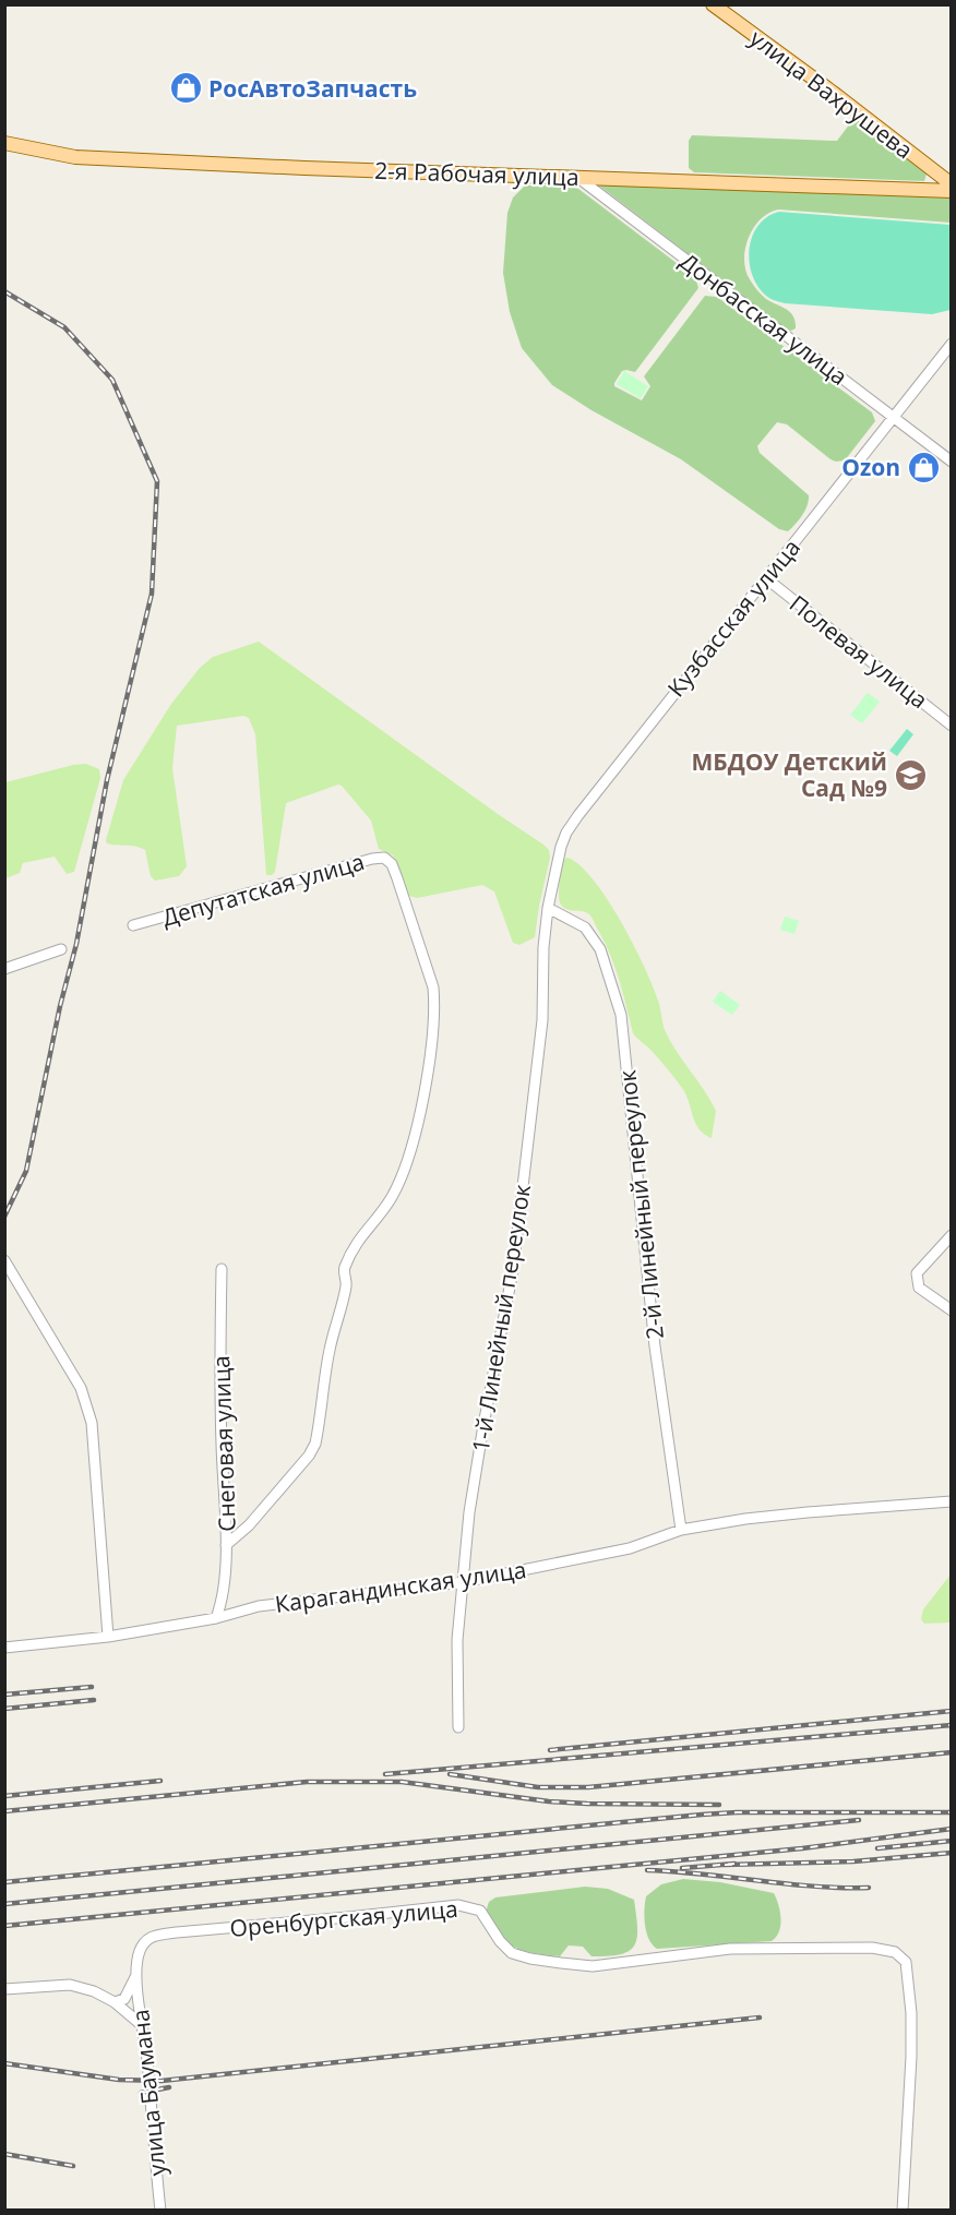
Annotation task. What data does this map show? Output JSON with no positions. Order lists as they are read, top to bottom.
{
  "streets": {
    "main road": ["улица Вахрушева", "2-я Рабочая улица"],
    "street": [
      "Донбасская улица",
      "Кузбасская улица",
      "Полевая улица",
      "Депутатская улица",
      "2-й Линейный переулок",
      "1-й Линейный переулок",
      "Снеговая улица",
      "Карагандинская улица",
      "Оренбургская улица",
      "улица Баумана"
    ]
  },
  "crossings": [
    ["2-я Рабочая улица", "Донбасская улица"],
    ["Донбасская улица", "Кузбасская улица"],
    ["Кузбасская улица", "Полевая улица"],
    ["Кузбасская улица", "2-й Линейный переулок"],
    ["Кузбасская улица", "1-й Линейный переулок"],
    ["Депутатская улица", "Снеговая улица"],
    ["2-й Линейный переулок", "1-й Линейный переулок"],
    ["2-й Линейный переулок", "Карагандинская улица"],
    ["1-й Линейный переулок", "Карагандинская улица"],
    ["Снеговая улица", "Карагандинская улица"],
    ["Оренбургская улица", "улица Баумана"]
  ],
  "places": {
    "shop": ["РосАвтоЗапчасть", "Ozon"],
    "school or university": ["МБДОУ Детский Сад №9"]
  }
}
